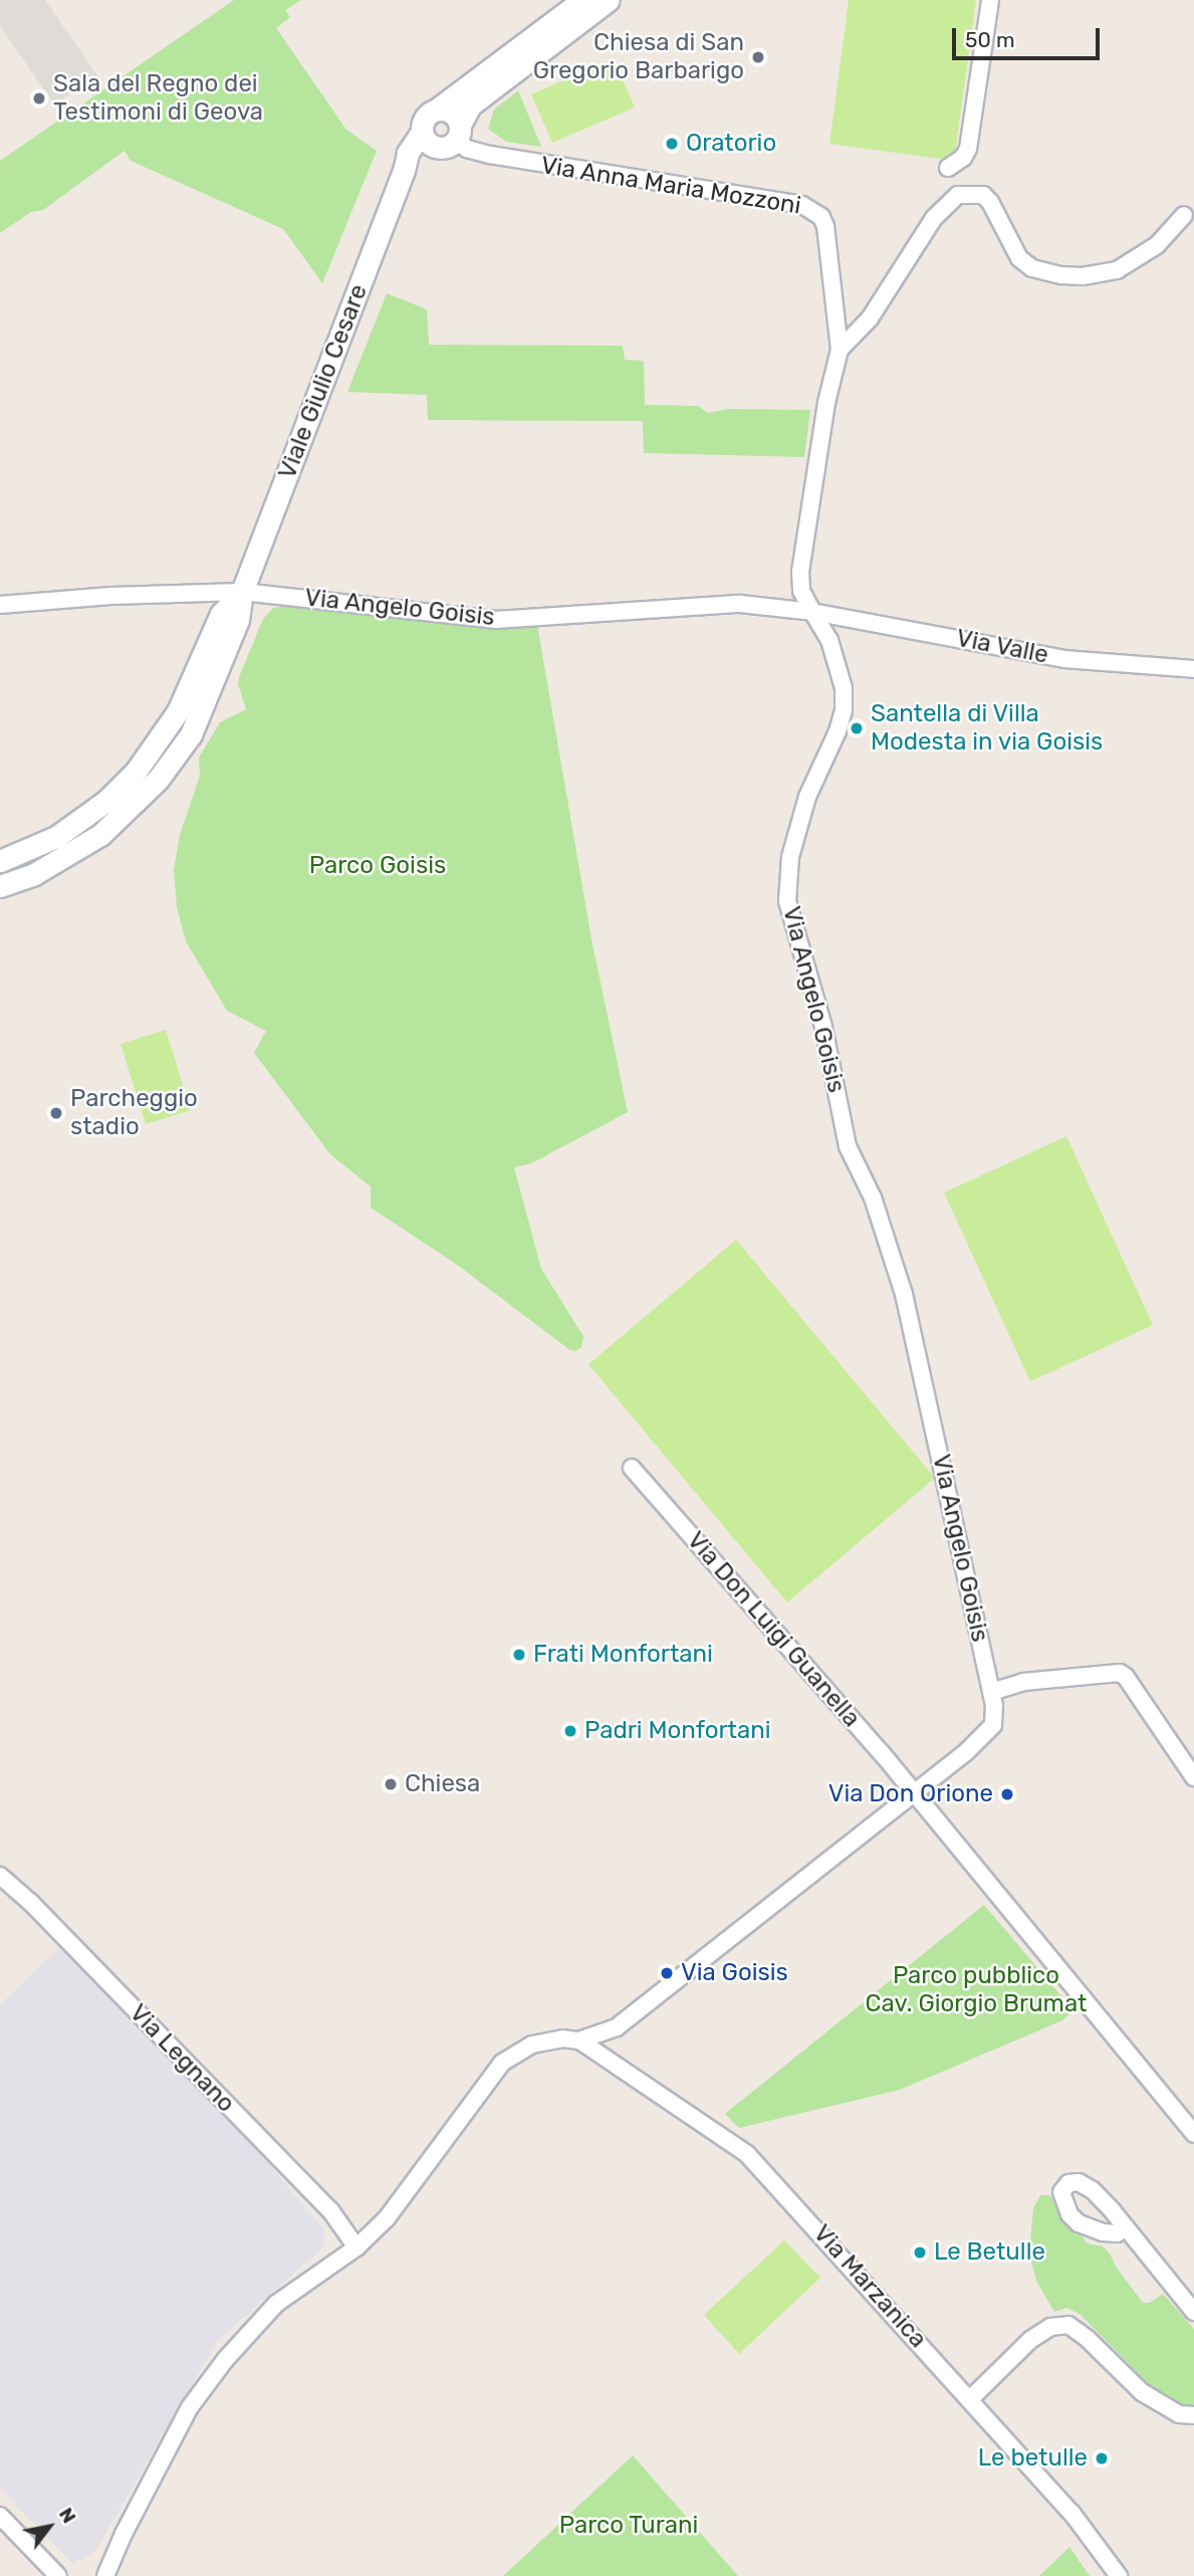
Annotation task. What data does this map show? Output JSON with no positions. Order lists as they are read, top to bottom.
{
  "streets": {
    "street": [
      "Via Anna Maria Mozzoni",
      "Viale Giulio Cesare",
      "Via Angelo Goisis",
      "Via Valle",
      "Via Don Luigi Guanella",
      "Via Legnano",
      "Via Marzanica"
    ]
  },
  "crossings": [
    ["Via Anna Maria Mozzoni", "Viale Giulio Cesare"],
    ["Via Anna Maria Mozzoni", "Via Angelo Goisis"],
    ["Via Anna Maria Mozzoni", "Via Valle"],
    ["Viale Giulio Cesare", "Via Angelo Goisis"],
    ["Via Angelo Goisis", "Via Valle"],
    ["Via Angelo Goisis", "Via Don Luigi Guanella"],
    ["Via Angelo Goisis", "Via Marzanica"]
  ],
  "parks": ["Parco Goisis", "Parco pubblico Cav. Giorgio Brumat", "Parco Turani"],
  "places": [
    "Chiesa di San Gregorio Barbarigo",
    "Sala del Regno dei Testimoni di Geova",
    "Oratorio",
    "Santella di Villa Modesta in via Goisis",
    "Parcheggio stadio",
    "Frati Monfortani",
    "Padri Monfortani",
    "Chiesa",
    "Via Don Orione",
    "Via Goisis",
    "Le Betulle",
    "Le betulle"
  ],
  "scale_bar": "50 m",
  "north": "top right"
}
